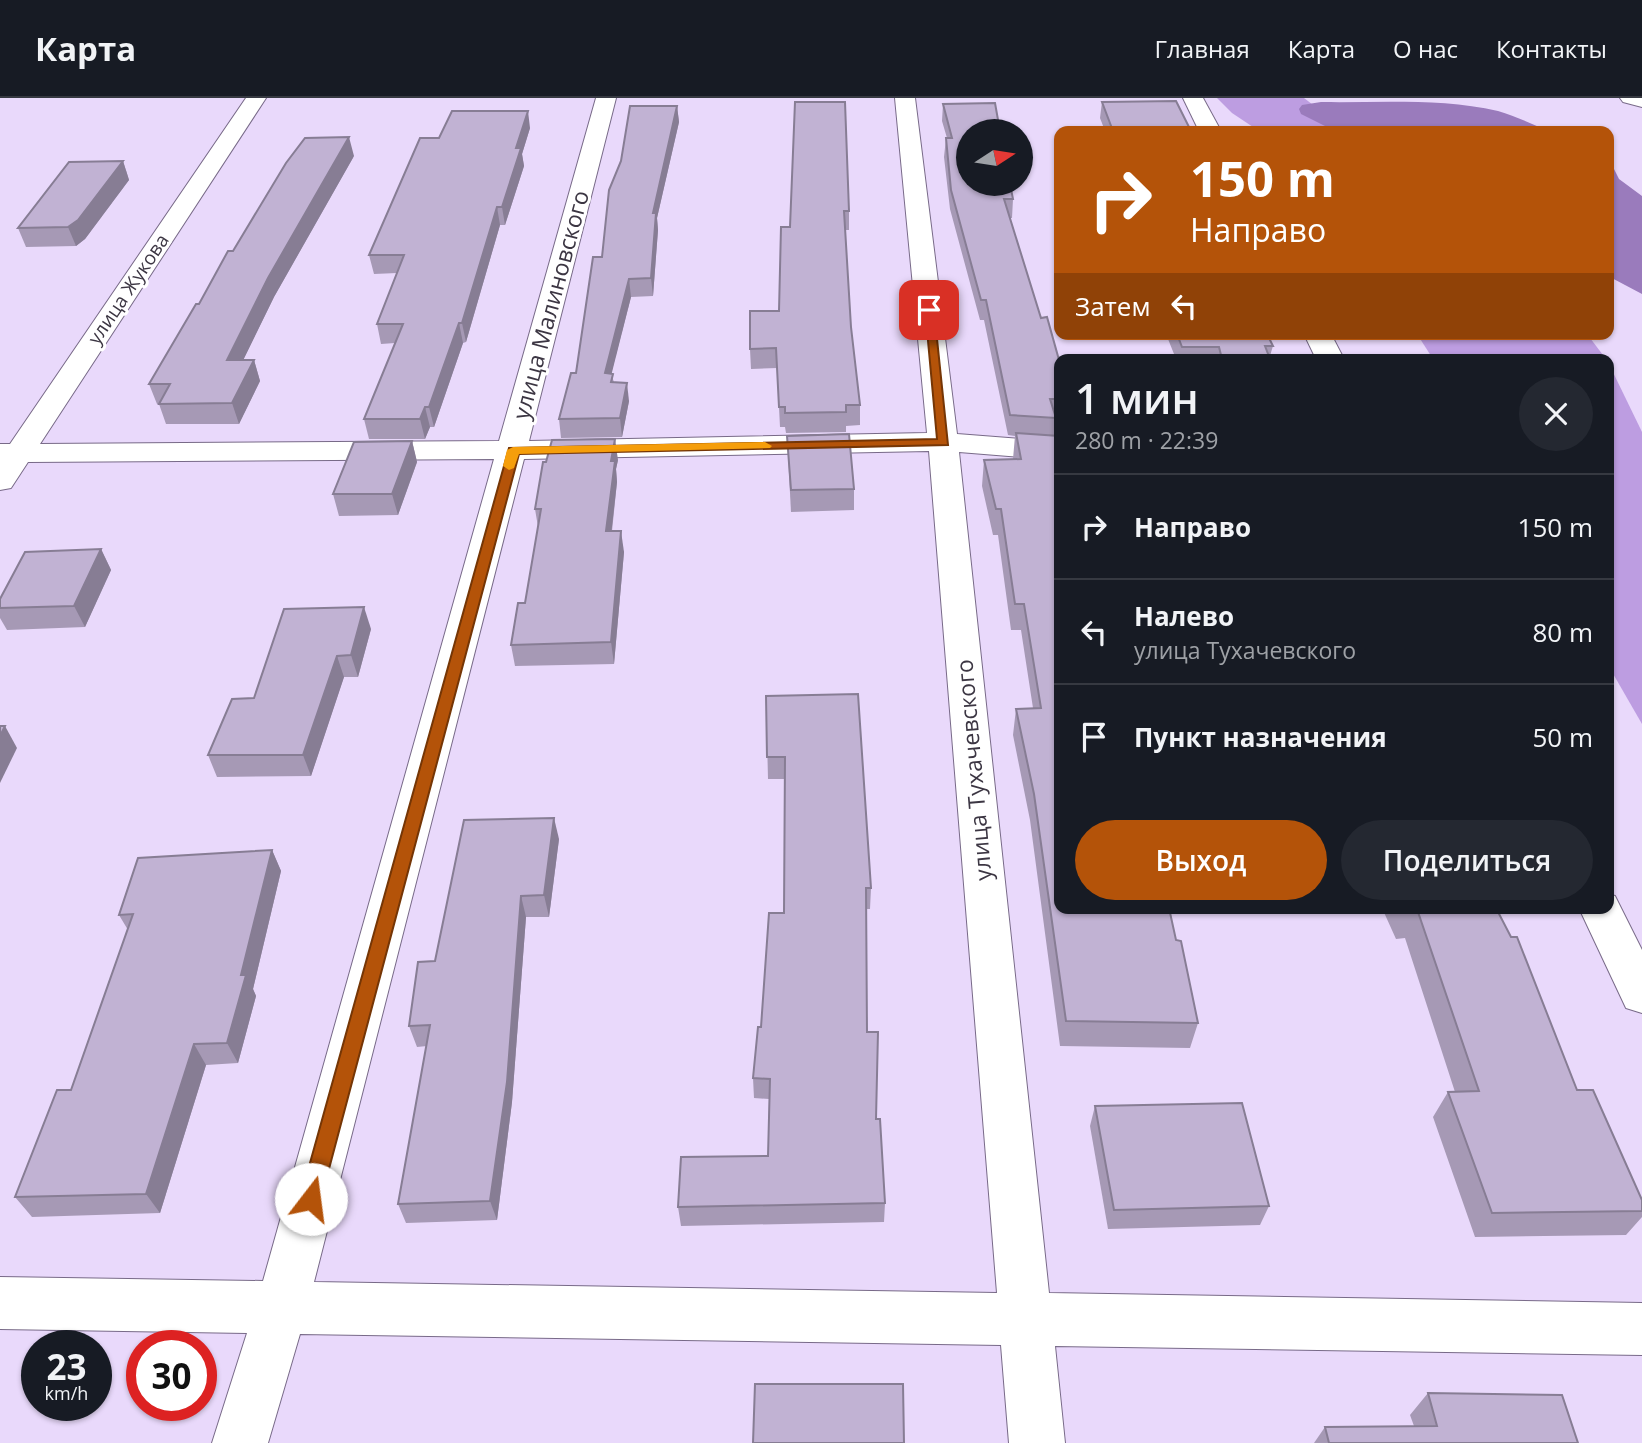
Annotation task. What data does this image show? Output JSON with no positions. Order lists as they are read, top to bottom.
{
  "streets": {
    "street": ["улица Жукова", "улица Малиновского", "улица Тухачевского"]
  },
  "north": "right",
  "page": {
    "header": "Карта",
    "nav": [
      "Главная",
      "Карта",
      "О нас",
      "Контакты"
    ],
    "turn": ["150 m", "Направо"],
    "then": "Затем",
    "heading": ["1 мин", "280 m · 22:39"],
    "list": [
      {
        "name": "Направо",
        "value": "150 m"
      },
      {
        "name": "Налево",
        "note": "улица Тухачевского",
        "value": "80 m"
      },
      {
        "name": "Пункт назначения",
        "value": "50 m"
      }
    ],
    "buttons": ["Выход", "Поделиться"],
    "speed": "23 km/h",
    "limit": "30"
  }
}
